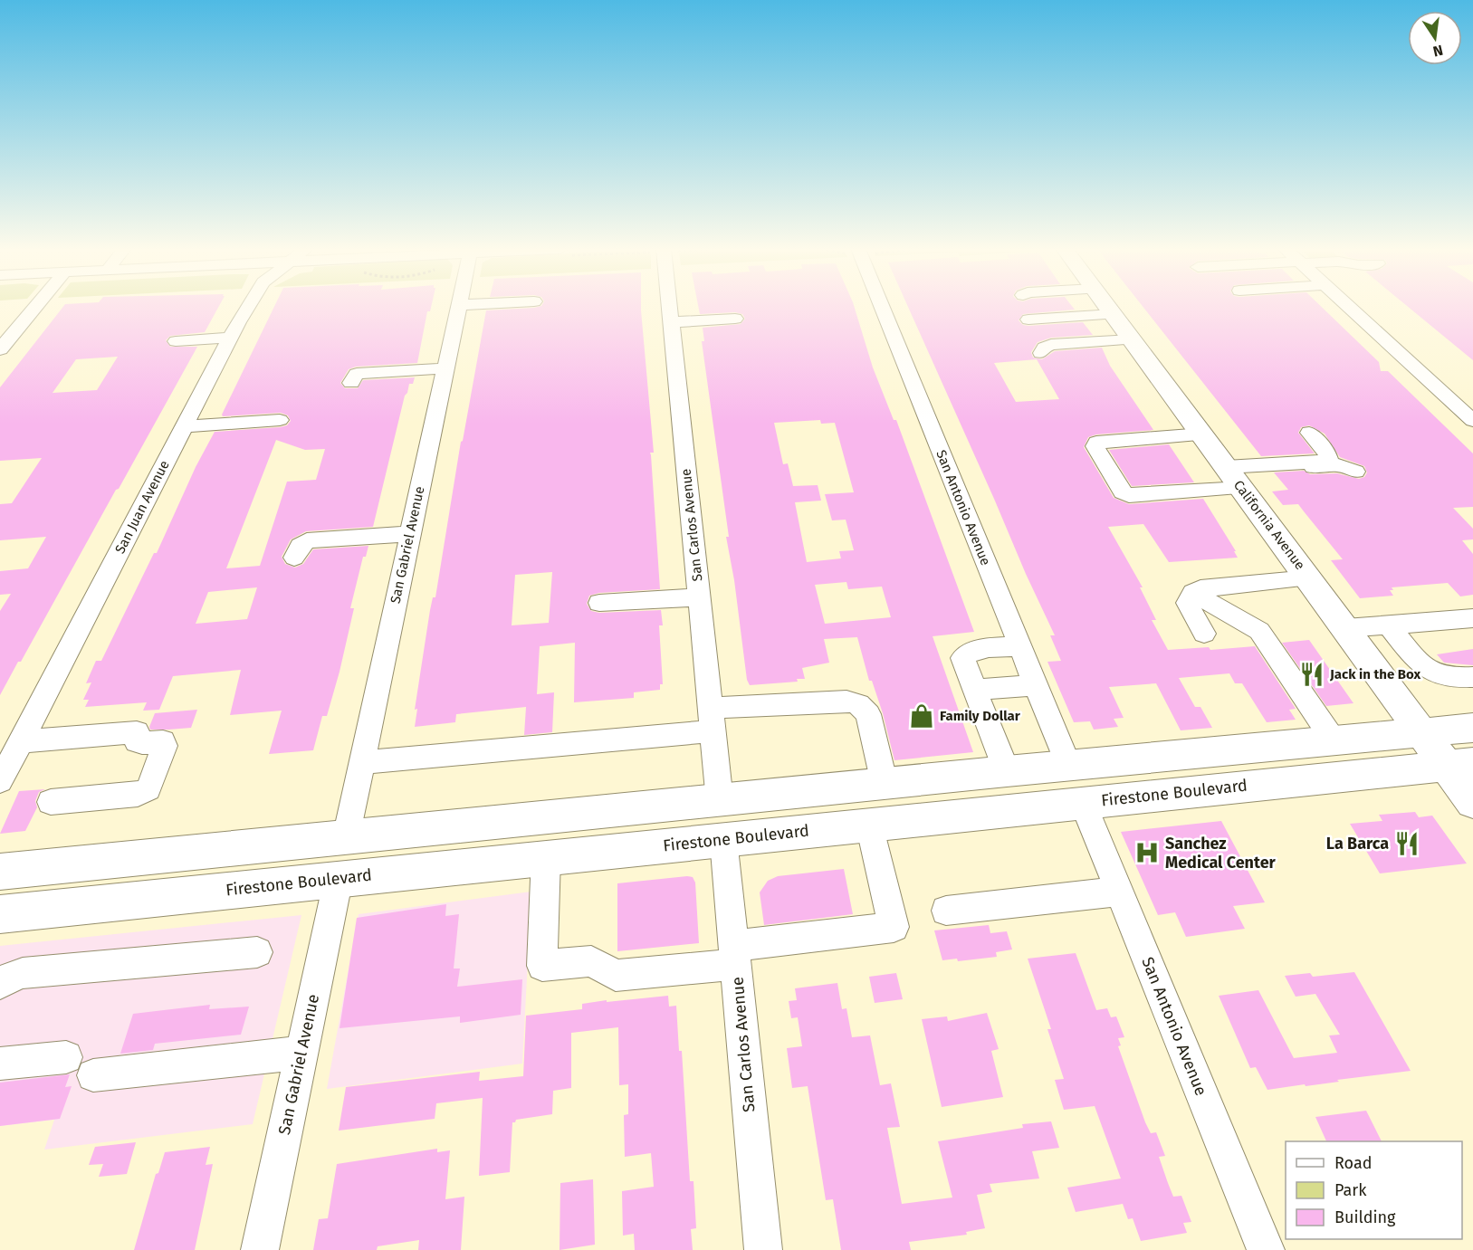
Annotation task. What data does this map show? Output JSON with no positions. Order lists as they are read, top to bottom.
{
  "streets": {
    "main road": ["California Avenue", "Firestone Boulevard"],
    "street": [
      "San Juan Avenue",
      "San Antonio Avenue",
      "San Carlos Avenue",
      "San Gabriel Avenue"
    ]
  },
  "crossings": [
    ["San Antonio Avenue", "Firestone Boulevard"],
    ["San Carlos Avenue", "Firestone Boulevard"],
    ["California Avenue", "Firestone Boulevard"],
    ["San Gabriel Avenue", "Firestone Boulevard"]
  ],
  "places": {
    "restaurant": ["Jack in the Box", "La Barca"],
    "shop": ["Family Dollar"],
    "hospital": ["Sanchez Medical Center"]
  },
  "legend": ["Road", "Park", "Building"],
  "north": "bottom"
}
